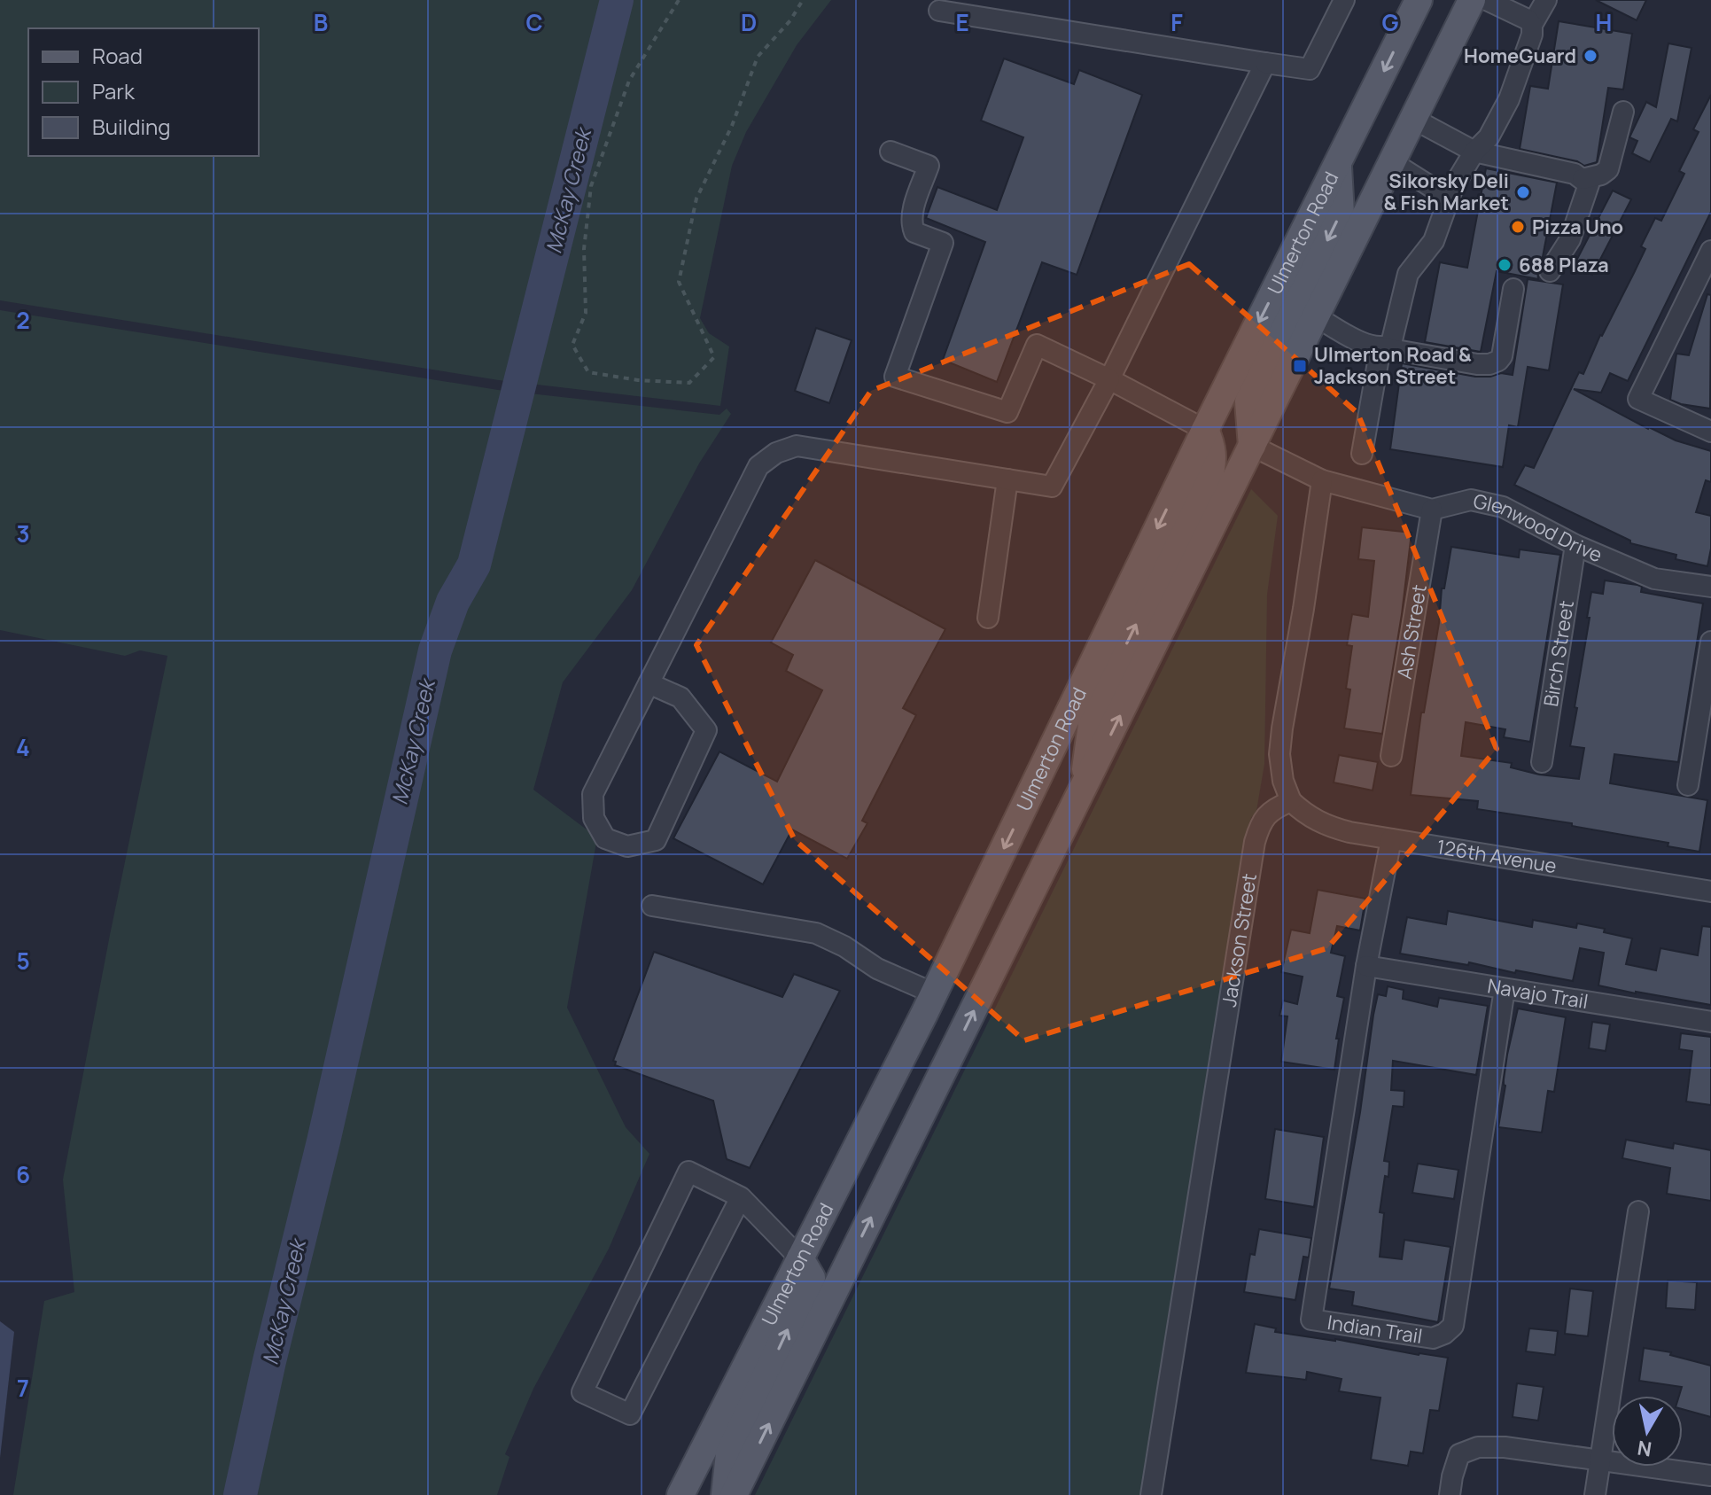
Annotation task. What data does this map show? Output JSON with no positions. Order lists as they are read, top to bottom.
{
  "streets": {
    "main road": ["Ulmerton Road"],
    "street": [
      "Glenwood Drive",
      "Ash Street",
      "Birch Street",
      "126th Avenue",
      "Jackson Street",
      "Navajo Trail",
      "Indian Trail"
    ]
  },
  "crossings": [
    ["Glenwood Drive", "Ash Street"],
    ["Glenwood Drive", "Birch Street"],
    ["126th Avenue", "Jackson Street"],
    ["126th Avenue", "Indian Trail"],
    ["Navajo Trail", "Indian Trail"]
  ],
  "water": ["McKay Creek"],
  "places": {
    "other": [
      "HomeGuard",
      "Sikorsky Deli & Fish Market",
      "Pizza Uno",
      "688 Plaza"
    ],
    "transit": ["Ulmerton Road & Jackson Street"]
  },
  "legend": ["Road", "Park", "Building"],
  "north": "bottom",
  "grid": {
    "columns": [
      "B",
      "C",
      "D",
      "E",
      "F",
      "G",
      "H"
    ],
    "rows": [
      "2",
      "3",
      "4",
      "5",
      "6",
      "7"
    ]
  }
}
